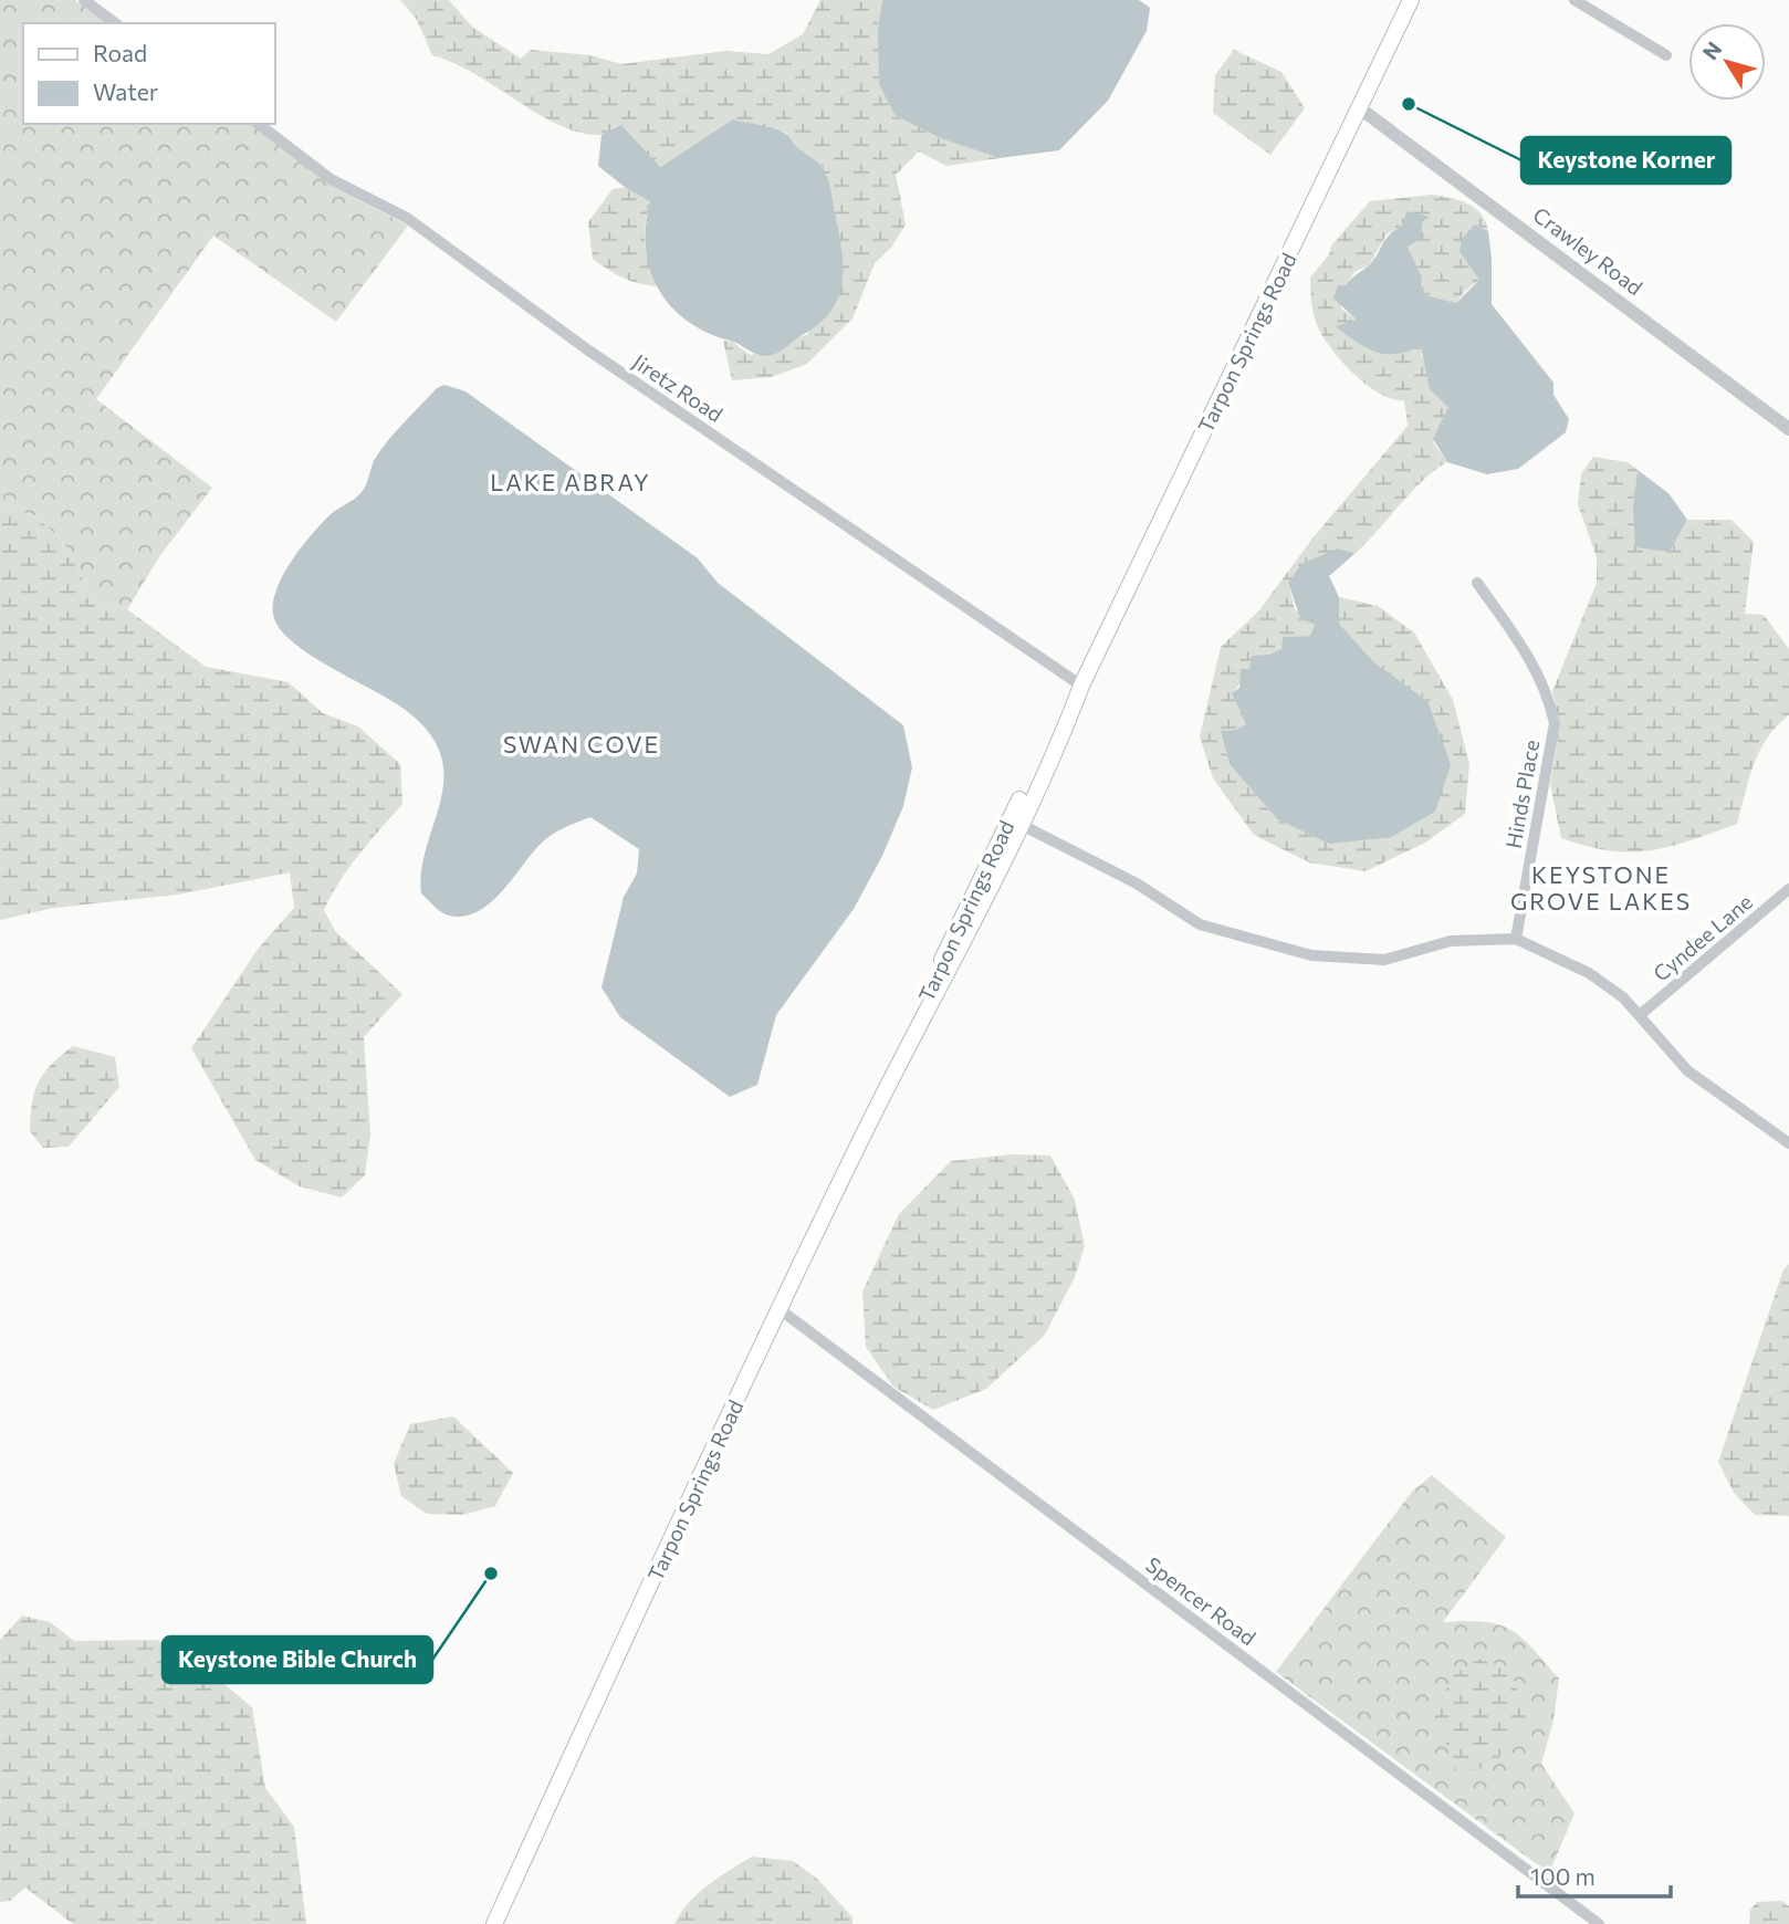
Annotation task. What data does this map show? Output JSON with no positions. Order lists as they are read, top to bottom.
{
  "streets": {
    "main road": ["Tarpon Springs Road"],
    "street": [
      "Crawley Road",
      "Jiretz Road",
      "Hinds Place",
      "Cyndee Lane",
      "Spencer Road"
    ]
  },
  "crossings": [
    ["Crawley Road", "Tarpon Springs Road"],
    ["Tarpon Springs Road", "Jiretz Road"],
    ["Tarpon Springs Road", "Spencer Road"]
  ],
  "districts": ["LAKE ABRAY", "SWAN COVE", "KEYSTONE GROVE LAKES"],
  "places": ["Keystone Korner", "Keystone Bible Church"],
  "legend": ["Road", "Water"],
  "scale_bar": "100 m",
  "north": "top left"
}
